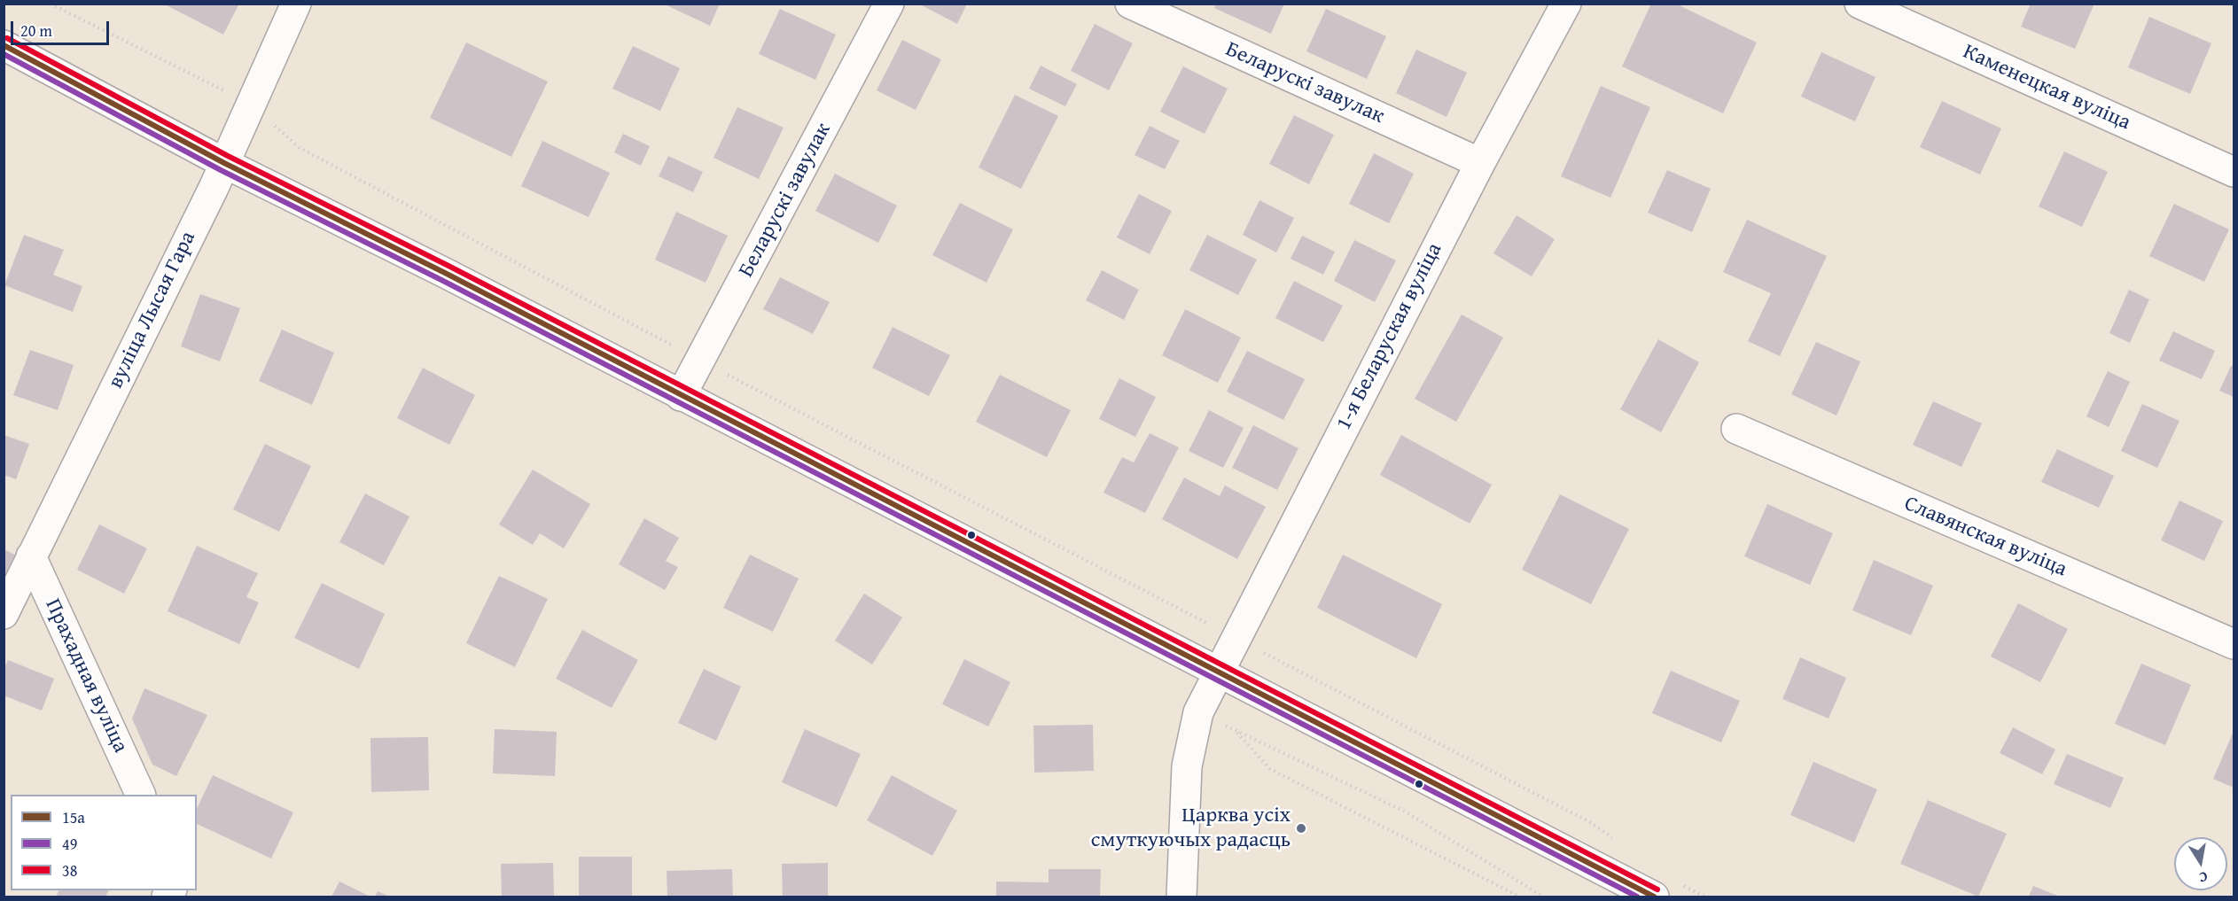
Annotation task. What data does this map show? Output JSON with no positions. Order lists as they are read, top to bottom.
{
  "streets": {
    "street": [
      "Беларускі завулак",
      "Каменецкая вуліца",
      "вуліца Лысая Гара",
      "1-я Беларуская вуліца",
      "Славянская вуліца",
      "Прахадная вуліца"
    ]
  },
  "crossings": [
    ["Беларускі завулак", "1-я Беларуская вуліца"],
    ["вуліца Лысая Гара", "Прахадная вуліца"]
  ],
  "places": ["Царква усіх смуткуючых радасць"],
  "lines": ["transit line 38", "transit line 15а", "transit line 49"],
  "legend": ["15а", "49", "38"],
  "scale_bar": "20 m",
  "north": "bottom"
}
